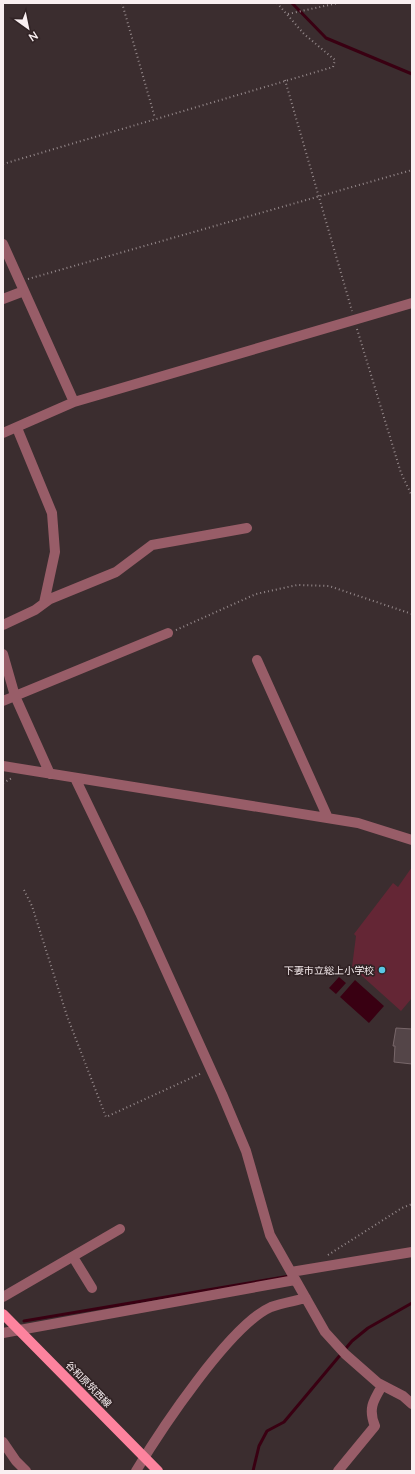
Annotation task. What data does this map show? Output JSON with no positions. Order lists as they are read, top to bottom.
{
  "streets": {
    "main road": ["谷和原筑西線"]
  },
  "places": ["下妻市立総上小学校"],
  "north": "bottom right"
}
